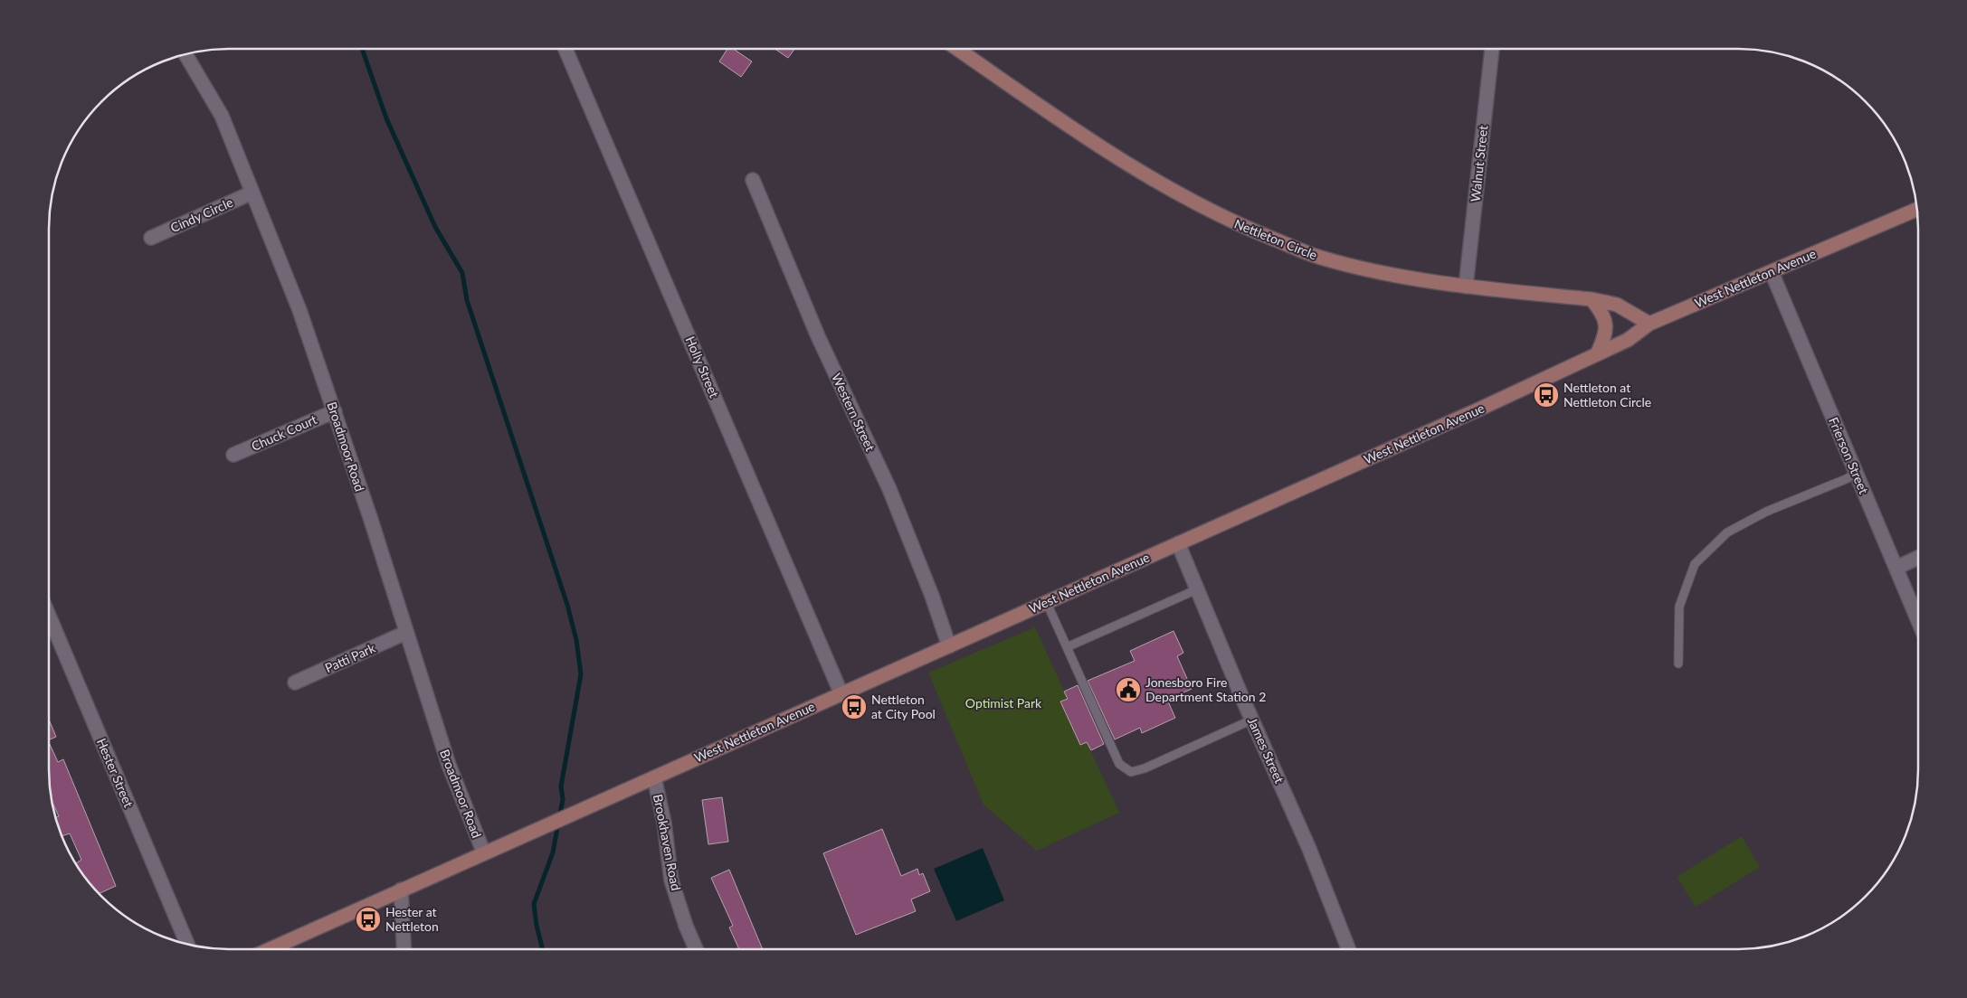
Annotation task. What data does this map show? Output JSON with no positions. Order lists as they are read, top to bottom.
{
  "streets": {
    "street": [
      "Walnut Street",
      "Cindy Circle",
      "Nettleton Circle",
      "West Nettleton Avenue",
      "Holly Street",
      "Western Street",
      "Chuck Court",
      "Broadmoor Road",
      "Frierson Street",
      "Patti Park",
      "James Street",
      "Hester Street",
      "Brookhaven Road"
    ]
  },
  "crossings": [
    ["Walnut Street", "Nettleton Circle"],
    ["Cindy Circle", "Broadmoor Road"],
    ["Nettleton Circle", "West Nettleton Avenue"],
    ["West Nettleton Avenue", "Holly Street"],
    ["West Nettleton Avenue", "Western Street"],
    ["West Nettleton Avenue", "Broadmoor Road"],
    ["West Nettleton Avenue", "Frierson Street"],
    ["West Nettleton Avenue", "James Street"],
    ["West Nettleton Avenue", "Brookhaven Road"],
    ["Chuck Court", "Broadmoor Road"],
    ["Broadmoor Road", "Patti Park"]
  ],
  "parks": ["Optimist Park"],
  "places": {
    "bus stop": ["Nettleton at Nettleton Circle", "Nettleton at City Pool", "Hester at Nettleton"],
    "public building": ["Jonesboro Fire Department Station 2"]
  }
}
